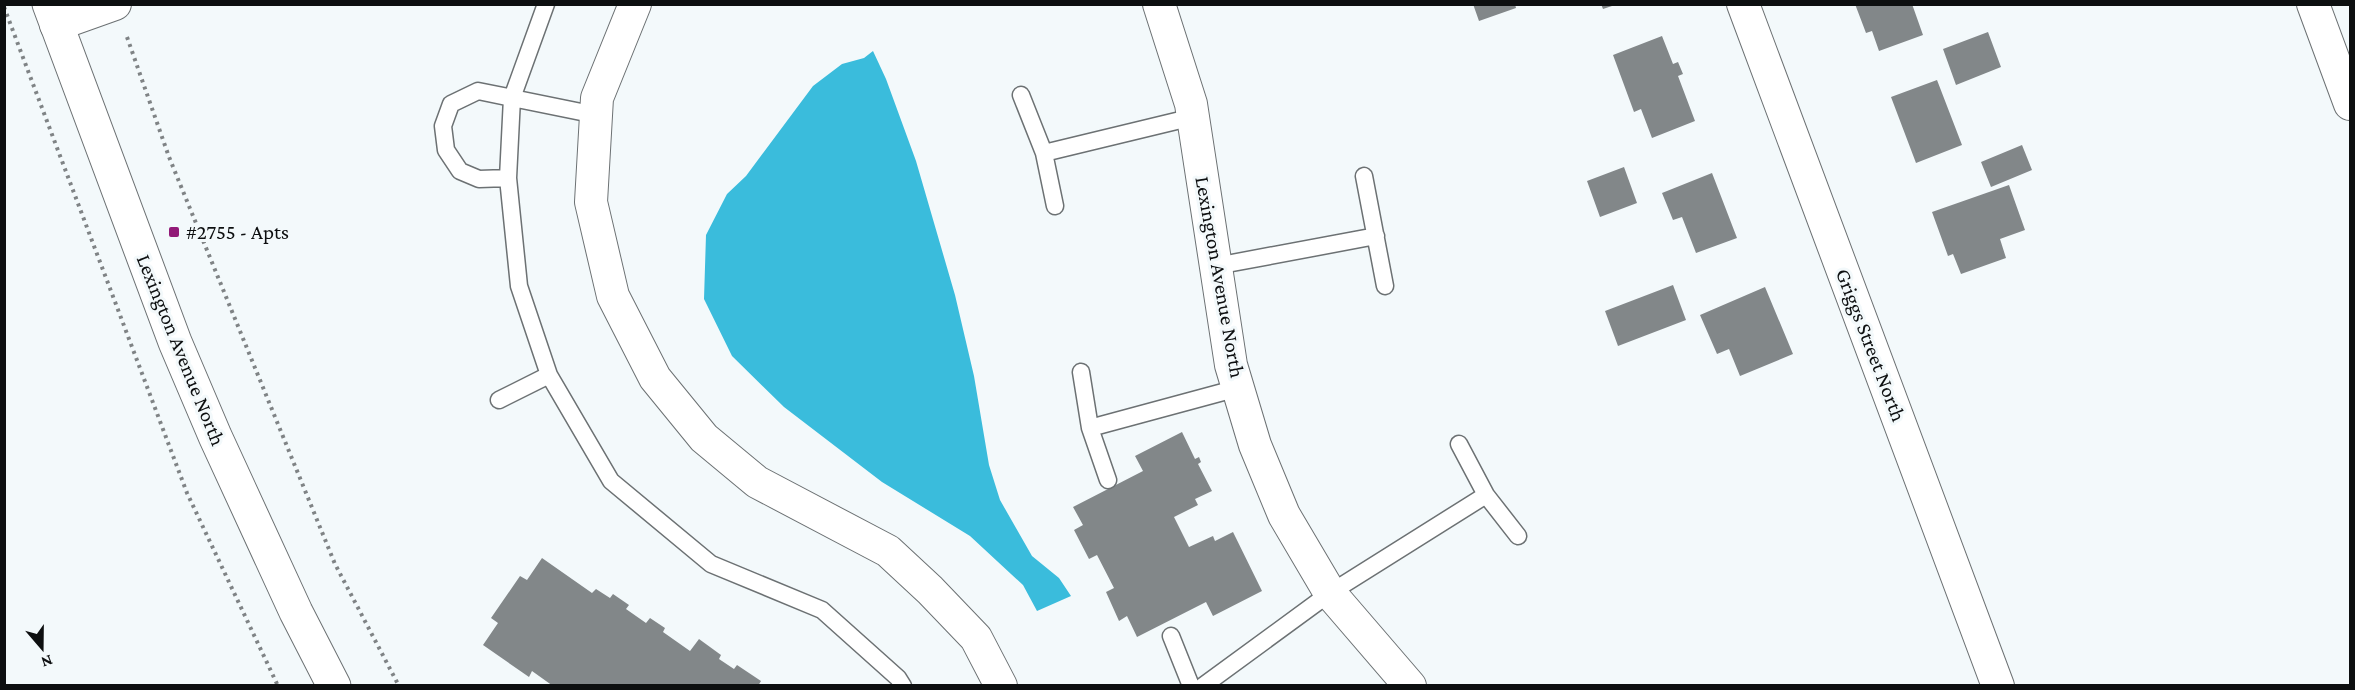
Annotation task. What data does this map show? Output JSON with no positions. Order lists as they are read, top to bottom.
{
  "streets": {
    "main road": ["Lexington Avenue North"],
    "street": ["Griggs Street North"]
  },
  "places": {
    "transit": ["#2755 - Apts"]
  },
  "north": "bottom"
}
